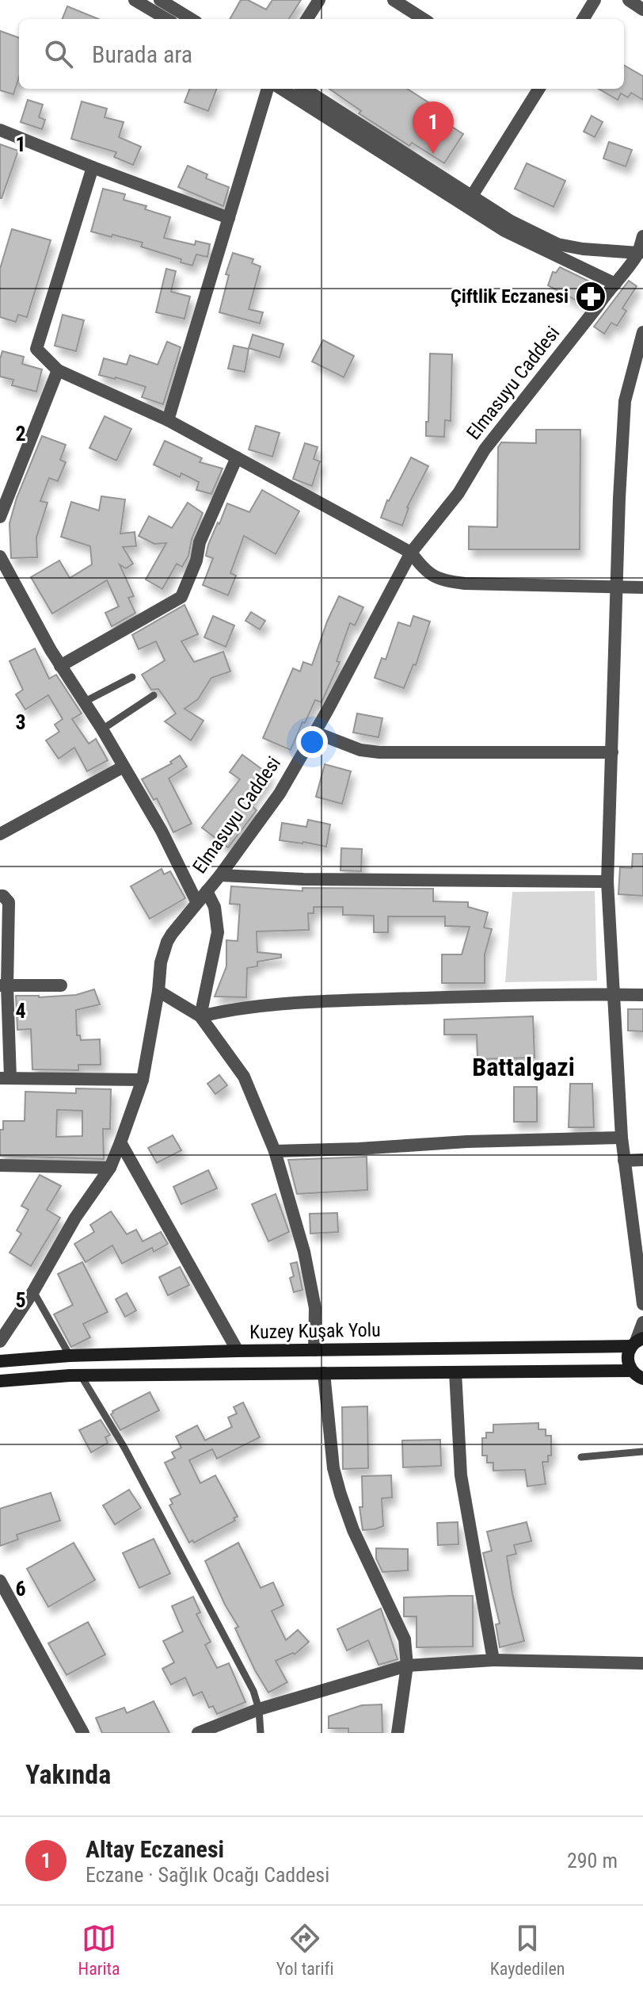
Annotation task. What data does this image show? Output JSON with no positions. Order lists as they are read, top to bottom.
{
  "streets": {
    "main road": ["Kuzey Kuşak Yolu"],
    "street": ["Elmasuyu Caddesi"]
  },
  "districts": ["Battalgazi"],
  "places": {
    "pharmacy": ["Çiftlik Eczanesi"]
  },
  "page": {
    "search": "Burada ara",
    "pins": "1",
    "heading": "Yakında",
    "list": [
      {
        "mark": "1",
        "name": "Altay Eczanesi",
        "note": "Eczane · Sağlık Ocağı Caddesi",
        "value": "290 m"
      }
    ],
    "nav": ["Harita", "Yol tarifi", "Kaydedilen"]
  },
  "grid": {
    "rows": [
      "1",
      "2",
      "3",
      "4",
      "5",
      "6"
    ]
  }
}
